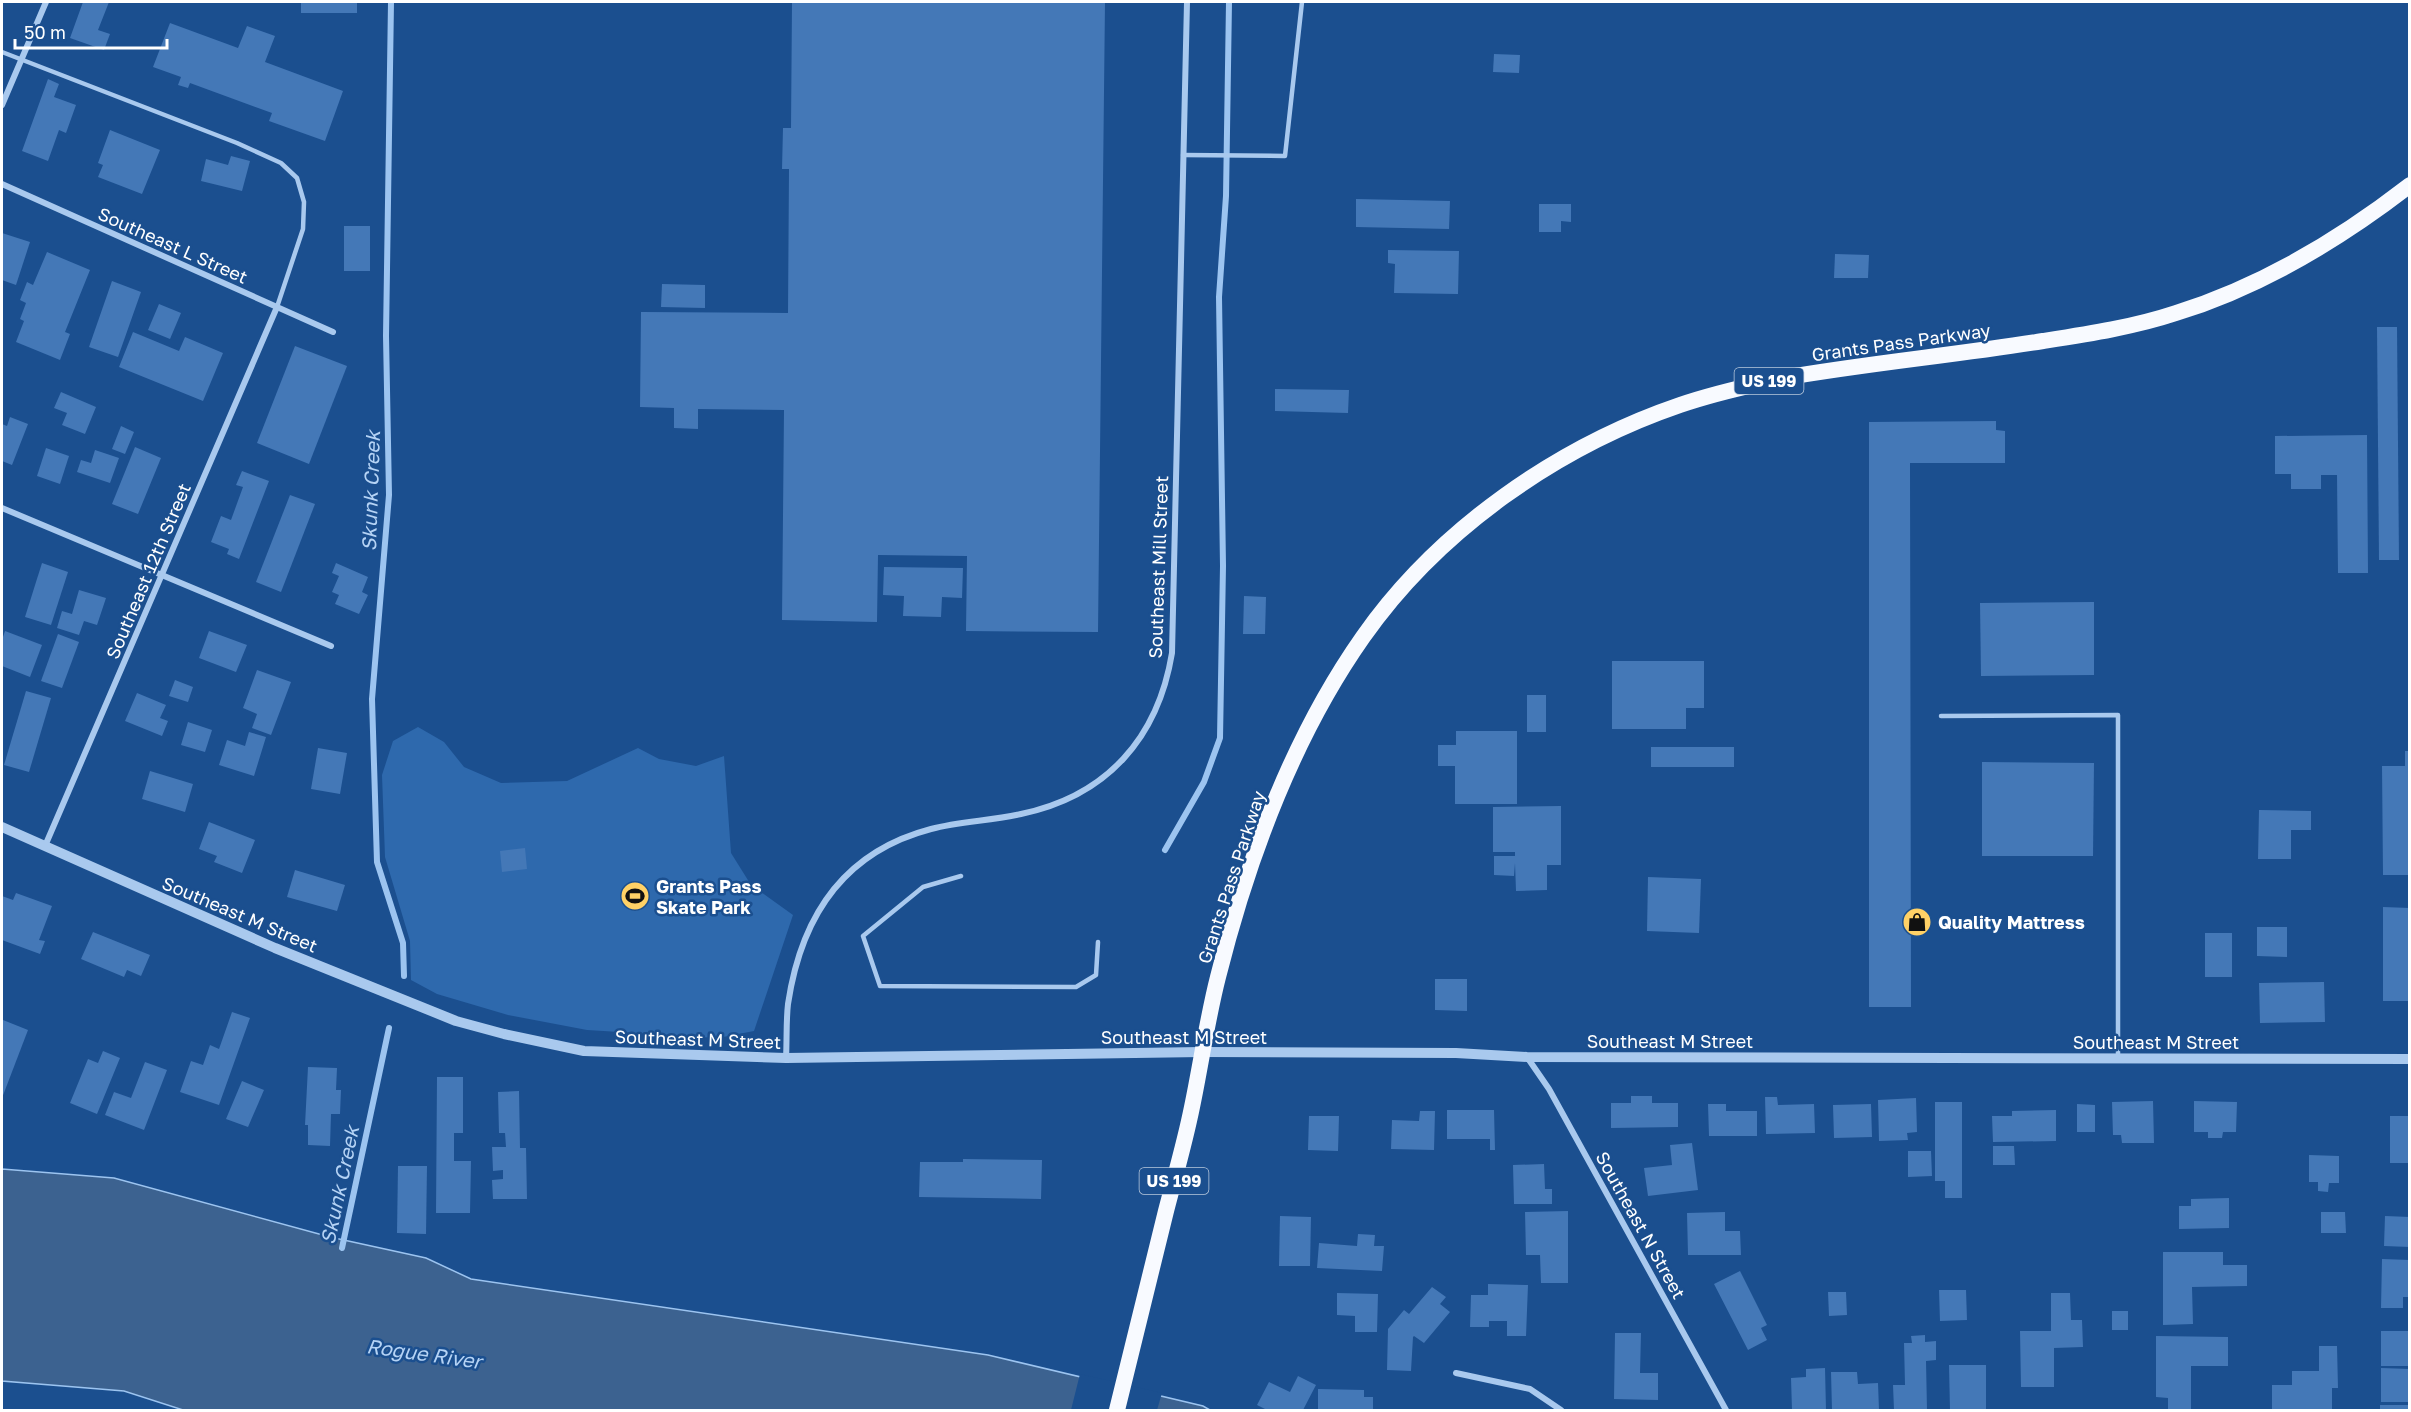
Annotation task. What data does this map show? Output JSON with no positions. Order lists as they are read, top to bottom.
{
  "streets": {
    "highway": ["Grants Pass Parkway", "US 199"],
    "street": [
      "Southeast L Street",
      "Southeast Mill Street",
      "Southeast 12th Street",
      "Southeast M Street",
      "Southeast N Street"
    ]
  },
  "crossings": [
    ["Southeast L Street", "Southeast 12th Street"],
    ["Grants Pass Parkway", "Southeast M Street"],
    ["Southeast Mill Street", "Southeast M Street"],
    ["Southeast 12th Street", "Southeast M Street"],
    ["Southeast M Street", "Southeast N Street"]
  ],
  "water": ["Skunk Creek", "Rogue River"],
  "places": {
    "sports": ["Grants Pass Skate Park"],
    "shop": ["Quality Mattress"]
  },
  "scale_bar": "50 m"
}
